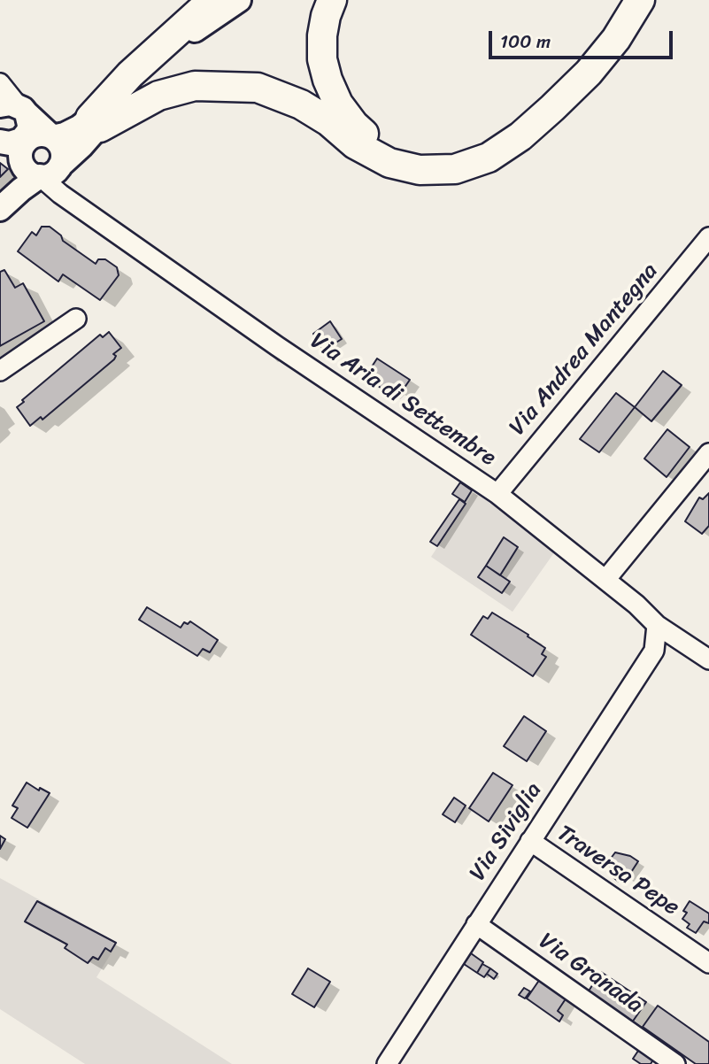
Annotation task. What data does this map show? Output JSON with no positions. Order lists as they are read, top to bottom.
{
  "streets": {
    "street": [
      "Via Andrea Mantegna",
      "Via Aria di Settembre",
      "Via Siviglia",
      "Traversa Pepe",
      "Via Granada"
    ]
  },
  "crossings": [
    ["Via Andrea Mantegna", "Via Aria di Settembre"],
    ["Via Aria di Settembre", "Via Siviglia"],
    ["Via Siviglia", "Traversa Pepe"],
    ["Via Siviglia", "Via Granada"]
  ],
  "scale_bar": "100 m"
}
